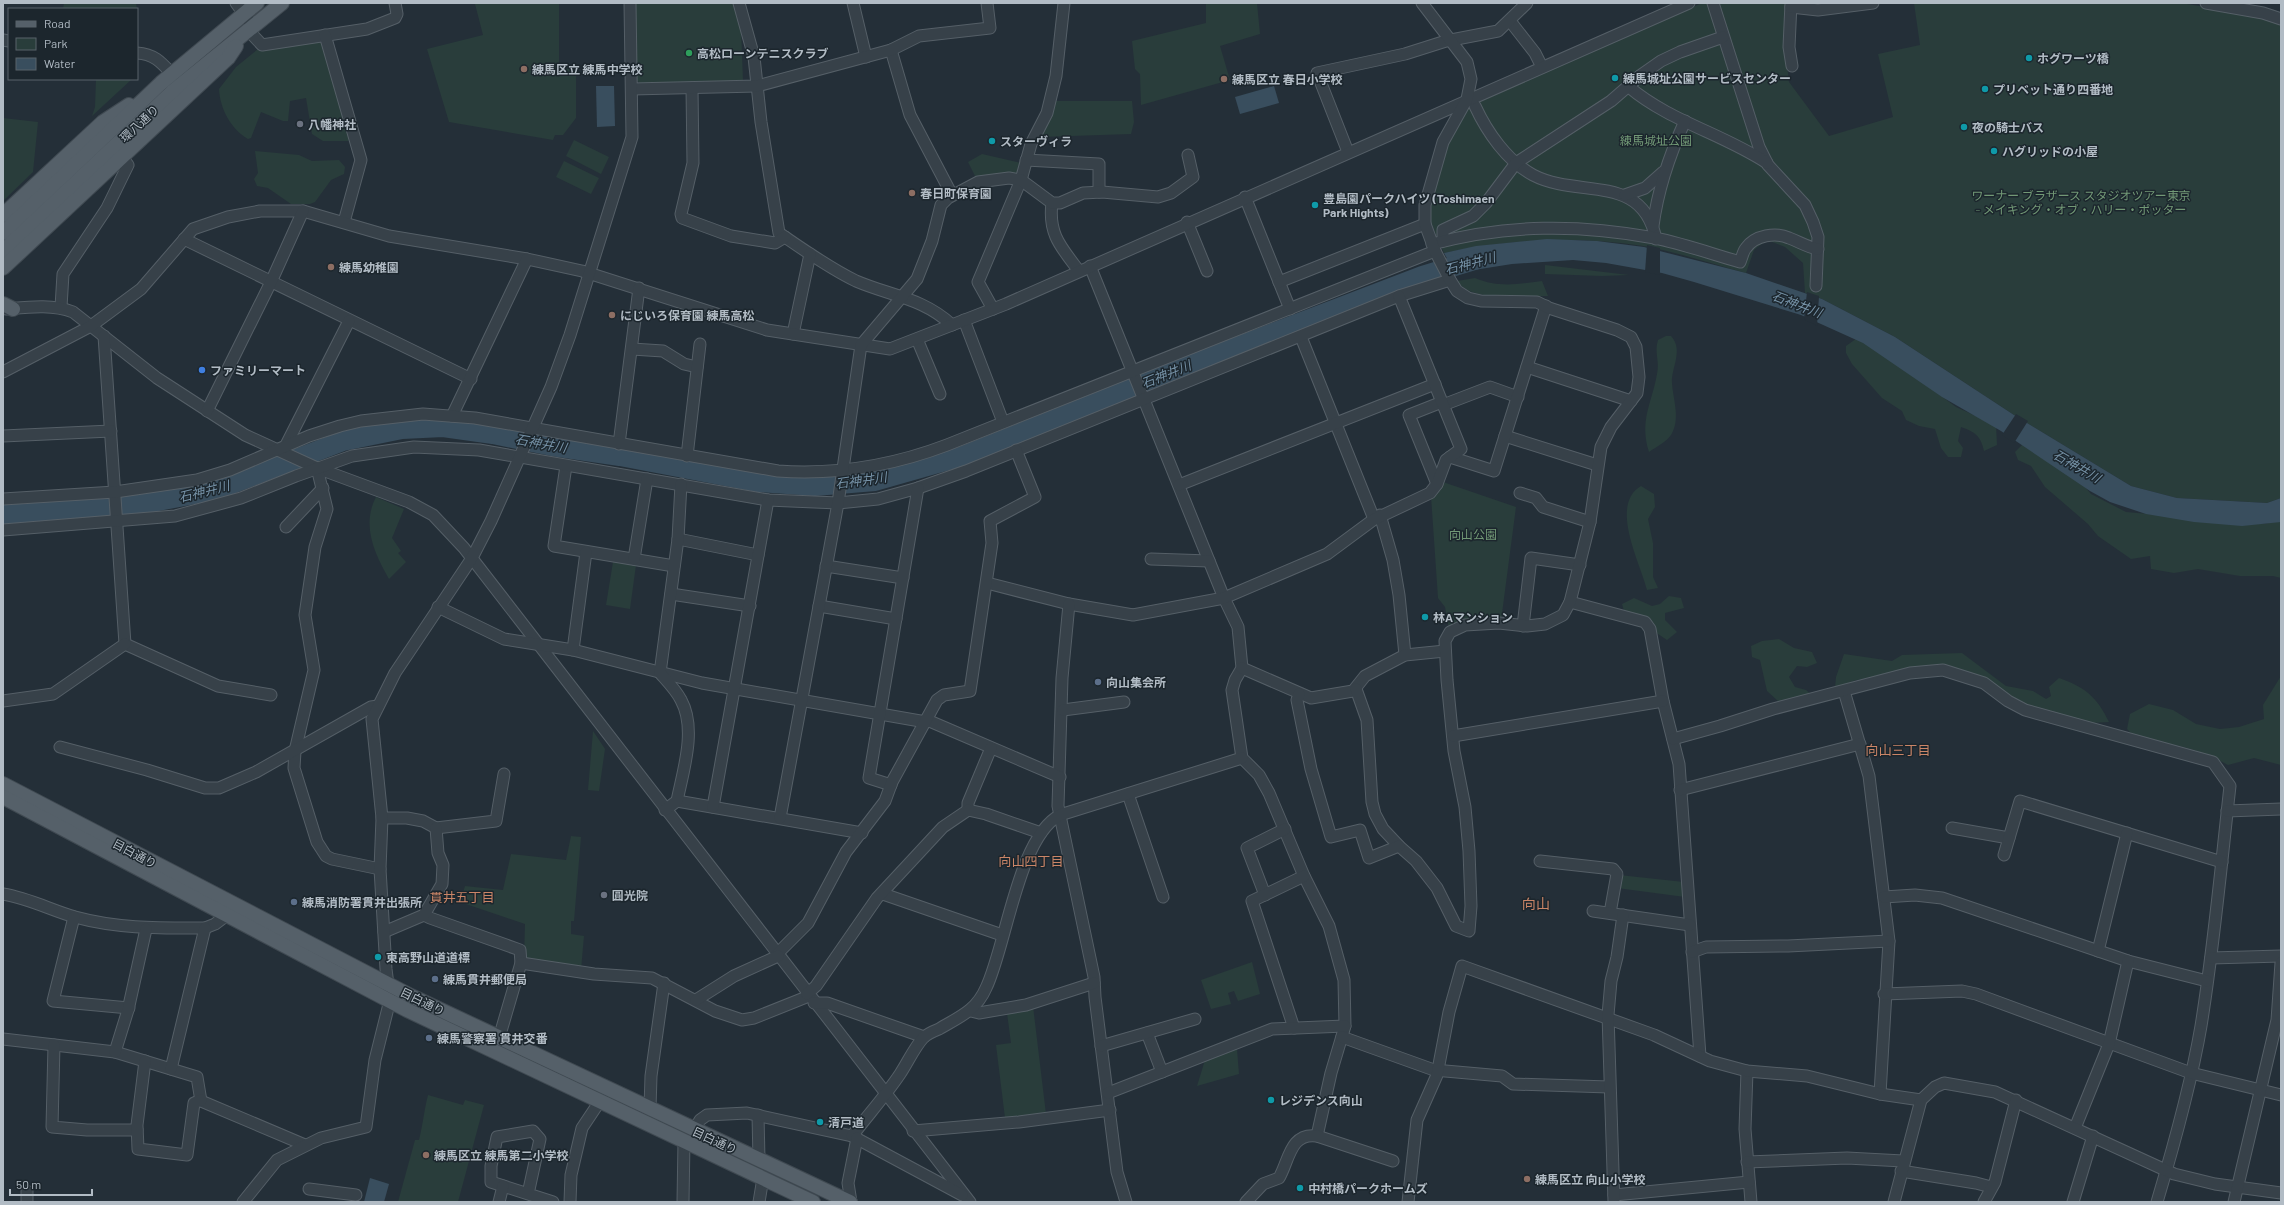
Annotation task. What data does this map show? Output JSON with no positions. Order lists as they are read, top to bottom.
{
  "streets": {
    "main road": ["環八通り", "目白通り"]
  },
  "districts": [
    "向山三丁目",
    "向山四丁目",
    "貫井五丁目",
    "向山"
  ],
  "water": ["石神井川"],
  "parks": ["練馬城址公園", "ワーナー ブラザース スタジオツアー東京 - メイキング・オブ・ハリー・ポッター", "向山公園"],
  "places": [
    "高松ローンテニスクラブ",
    "ホグワーツ橋",
    "練馬区立 練馬中学校",
    "練馬城址公園サービスセンター",
    "練馬区立 春日小学校",
    "プリベット通り四番地",
    "八幡神社",
    "夜の騎士バス",
    "スターヴィラ",
    "ハグリッドの小屋",
    "春日町保育園",
    "豊島園パークハイツ (Toshimaen Park Hights)",
    "練馬幼稚園",
    "にじいろ保育園 練馬高松",
    "ファミリーマート",
    "林Aマンション",
    "向山集会所",
    "圓光院",
    "練馬消防署貫井出張所",
    "東高野山道道標",
    "練馬貫井郵便局",
    "練馬警察署 貫井交番",
    "レジデンス向山",
    "清戸道",
    "練馬区立 練馬第二小学校",
    "練馬区立 向山小学校",
    "中村橋パークホームズ"
  ],
  "legend": ["Road", "Park", "Water"],
  "scale_bar": "50 m"
}
